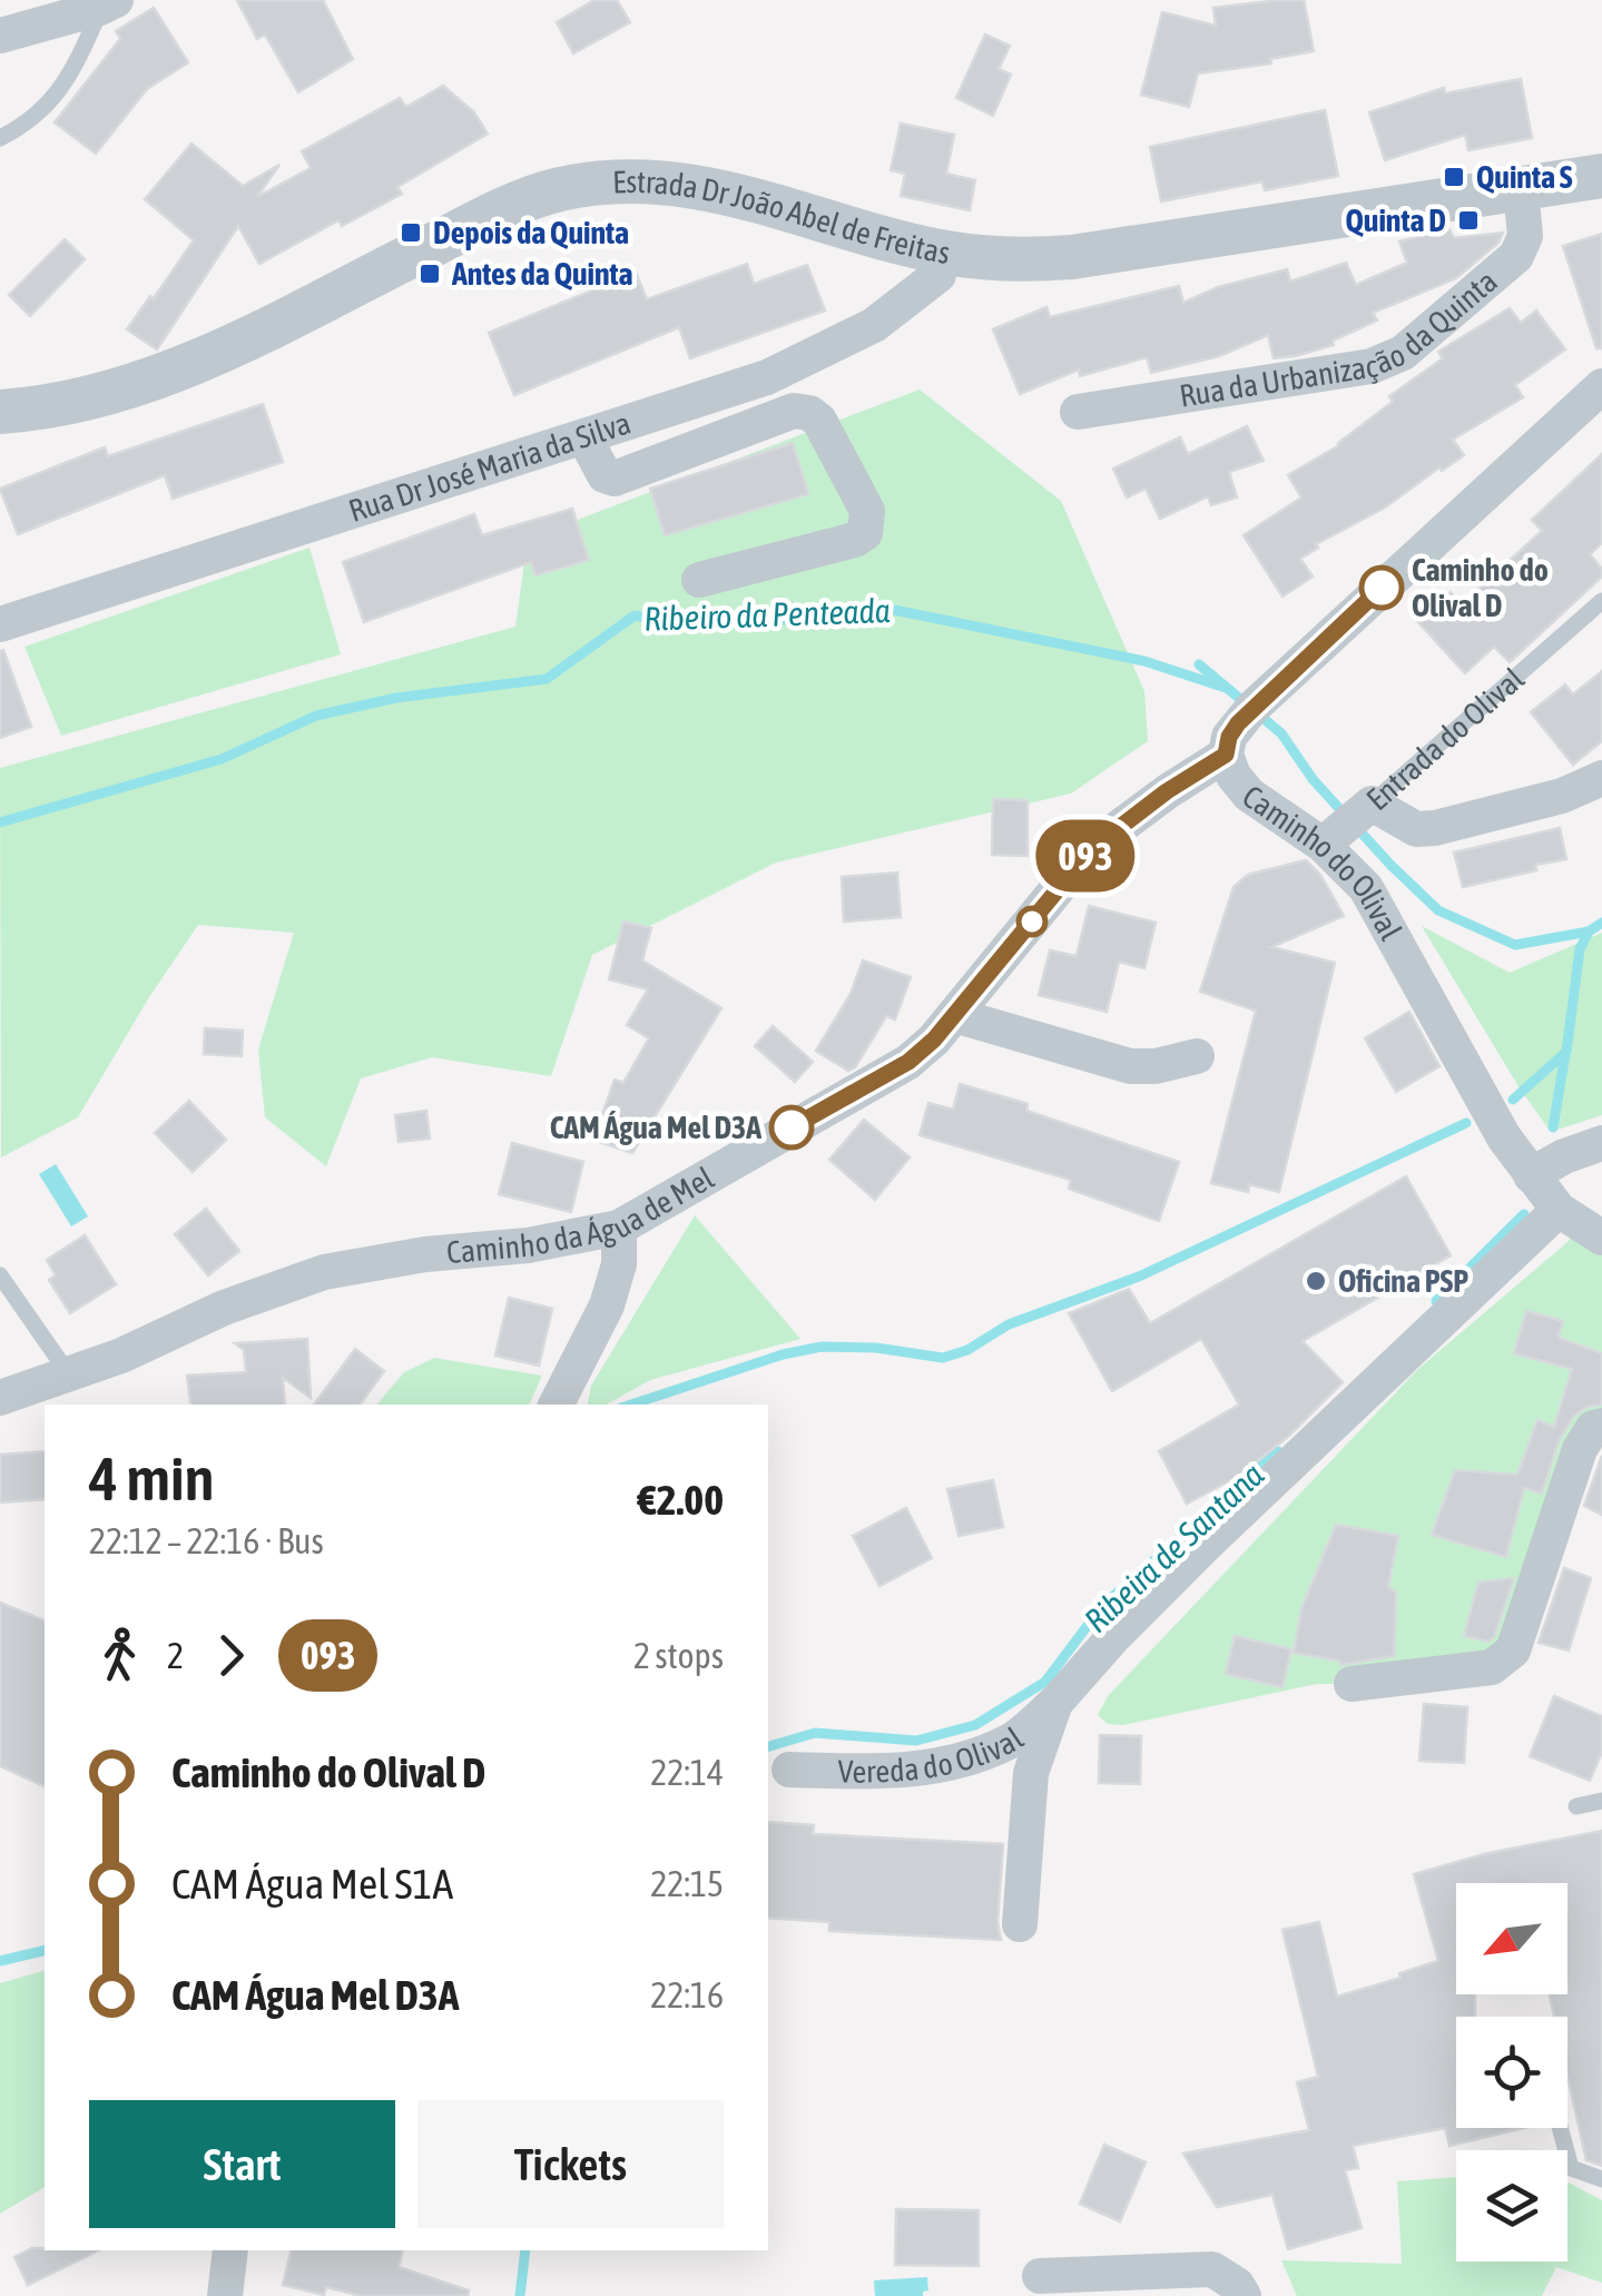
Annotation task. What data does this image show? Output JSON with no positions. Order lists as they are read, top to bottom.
{
  "streets": {
    "street": [
      "Estrada Dr João Abel de Freitas",
      "Rua da Urbanização da Quinta",
      "Rua Dr José Maria da Silva",
      "Entrada do Olival",
      "Caminho do Olival",
      "Caminho da Água de Mel",
      "Vereda do Olival"
    ]
  },
  "crossings": [
    ["Estrada Dr João Abel de Freitas", "Rua da Urbanização da Quinta"],
    ["Estrada Dr João Abel de Freitas", "Rua Dr José Maria da Silva"],
    ["Caminho do Olival", "Caminho da Água de Mel"],
    ["Caminho do Olival", "Vereda do Olival"]
  ],
  "water": ["Ribeiro da Penteada", "Ribeira de Santana"],
  "places": {
    "transit": [
      "Quinta S",
      "Quinta D",
      "Depois da Quinta",
      "Antes da Quinta"
    ],
    "other": ["Caminho do Olival D", "CAM Água Mel D3A", "Oficina PSP"]
  },
  "lines": ["bus line 093"],
  "north": "bottom left",
  "page": {
    "on_map": "093",
    "heading": ["4 min", "22:12 – 22:16 · Bus", "€2.00"],
    "legs": ["2", "093", "2 stops"],
    "list": [
      {
        "name": "Caminho do Olival D",
        "value": "22:14"
      },
      {
        "name": "CAM Água Mel S1A",
        "value": "22:15"
      },
      {
        "name": "CAM Água Mel D3A",
        "value": "22:16"
      }
    ],
    "buttons": ["Start", "Tickets"]
  }
}
